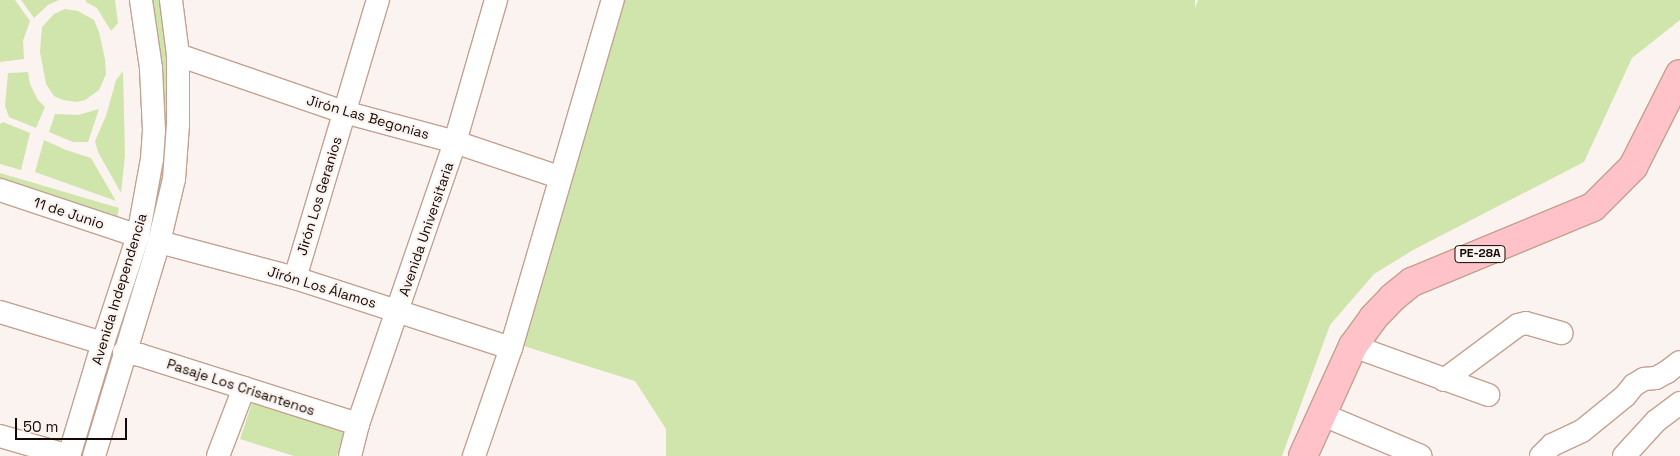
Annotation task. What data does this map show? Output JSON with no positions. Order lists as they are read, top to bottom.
{
  "streets": {
    "highway": ["PE-28A"],
    "street": [
      "Jirón Las Begonias",
      "Jirón Los Geranios",
      "11 de Junio",
      "Avenida Universitaria",
      "Jirón Los Álamos",
      "Avenida Independencia",
      "Pasaje Los Crisantenos"
    ]
  },
  "crossings": [
    ["Jirón Las Begonias", "Jirón Los Geranios"],
    ["Jirón Las Begonias", "Avenida Universitaria"],
    ["Jirón Las Begonias", "Avenida Independencia"],
    ["Jirón Los Geranios", "Jirón Los Álamos"],
    ["11 de Junio", "Jirón Los Álamos"],
    ["11 de Junio", "Avenida Independencia"],
    ["Avenida Universitaria", "Jirón Los Álamos"],
    ["Avenida Universitaria", "Pasaje Los Crisantenos"],
    ["Jirón Los Álamos", "Avenida Independencia"],
    ["Avenida Independencia", "Pasaje Los Crisantenos"]
  ],
  "scale_bar": "50 m"
}
